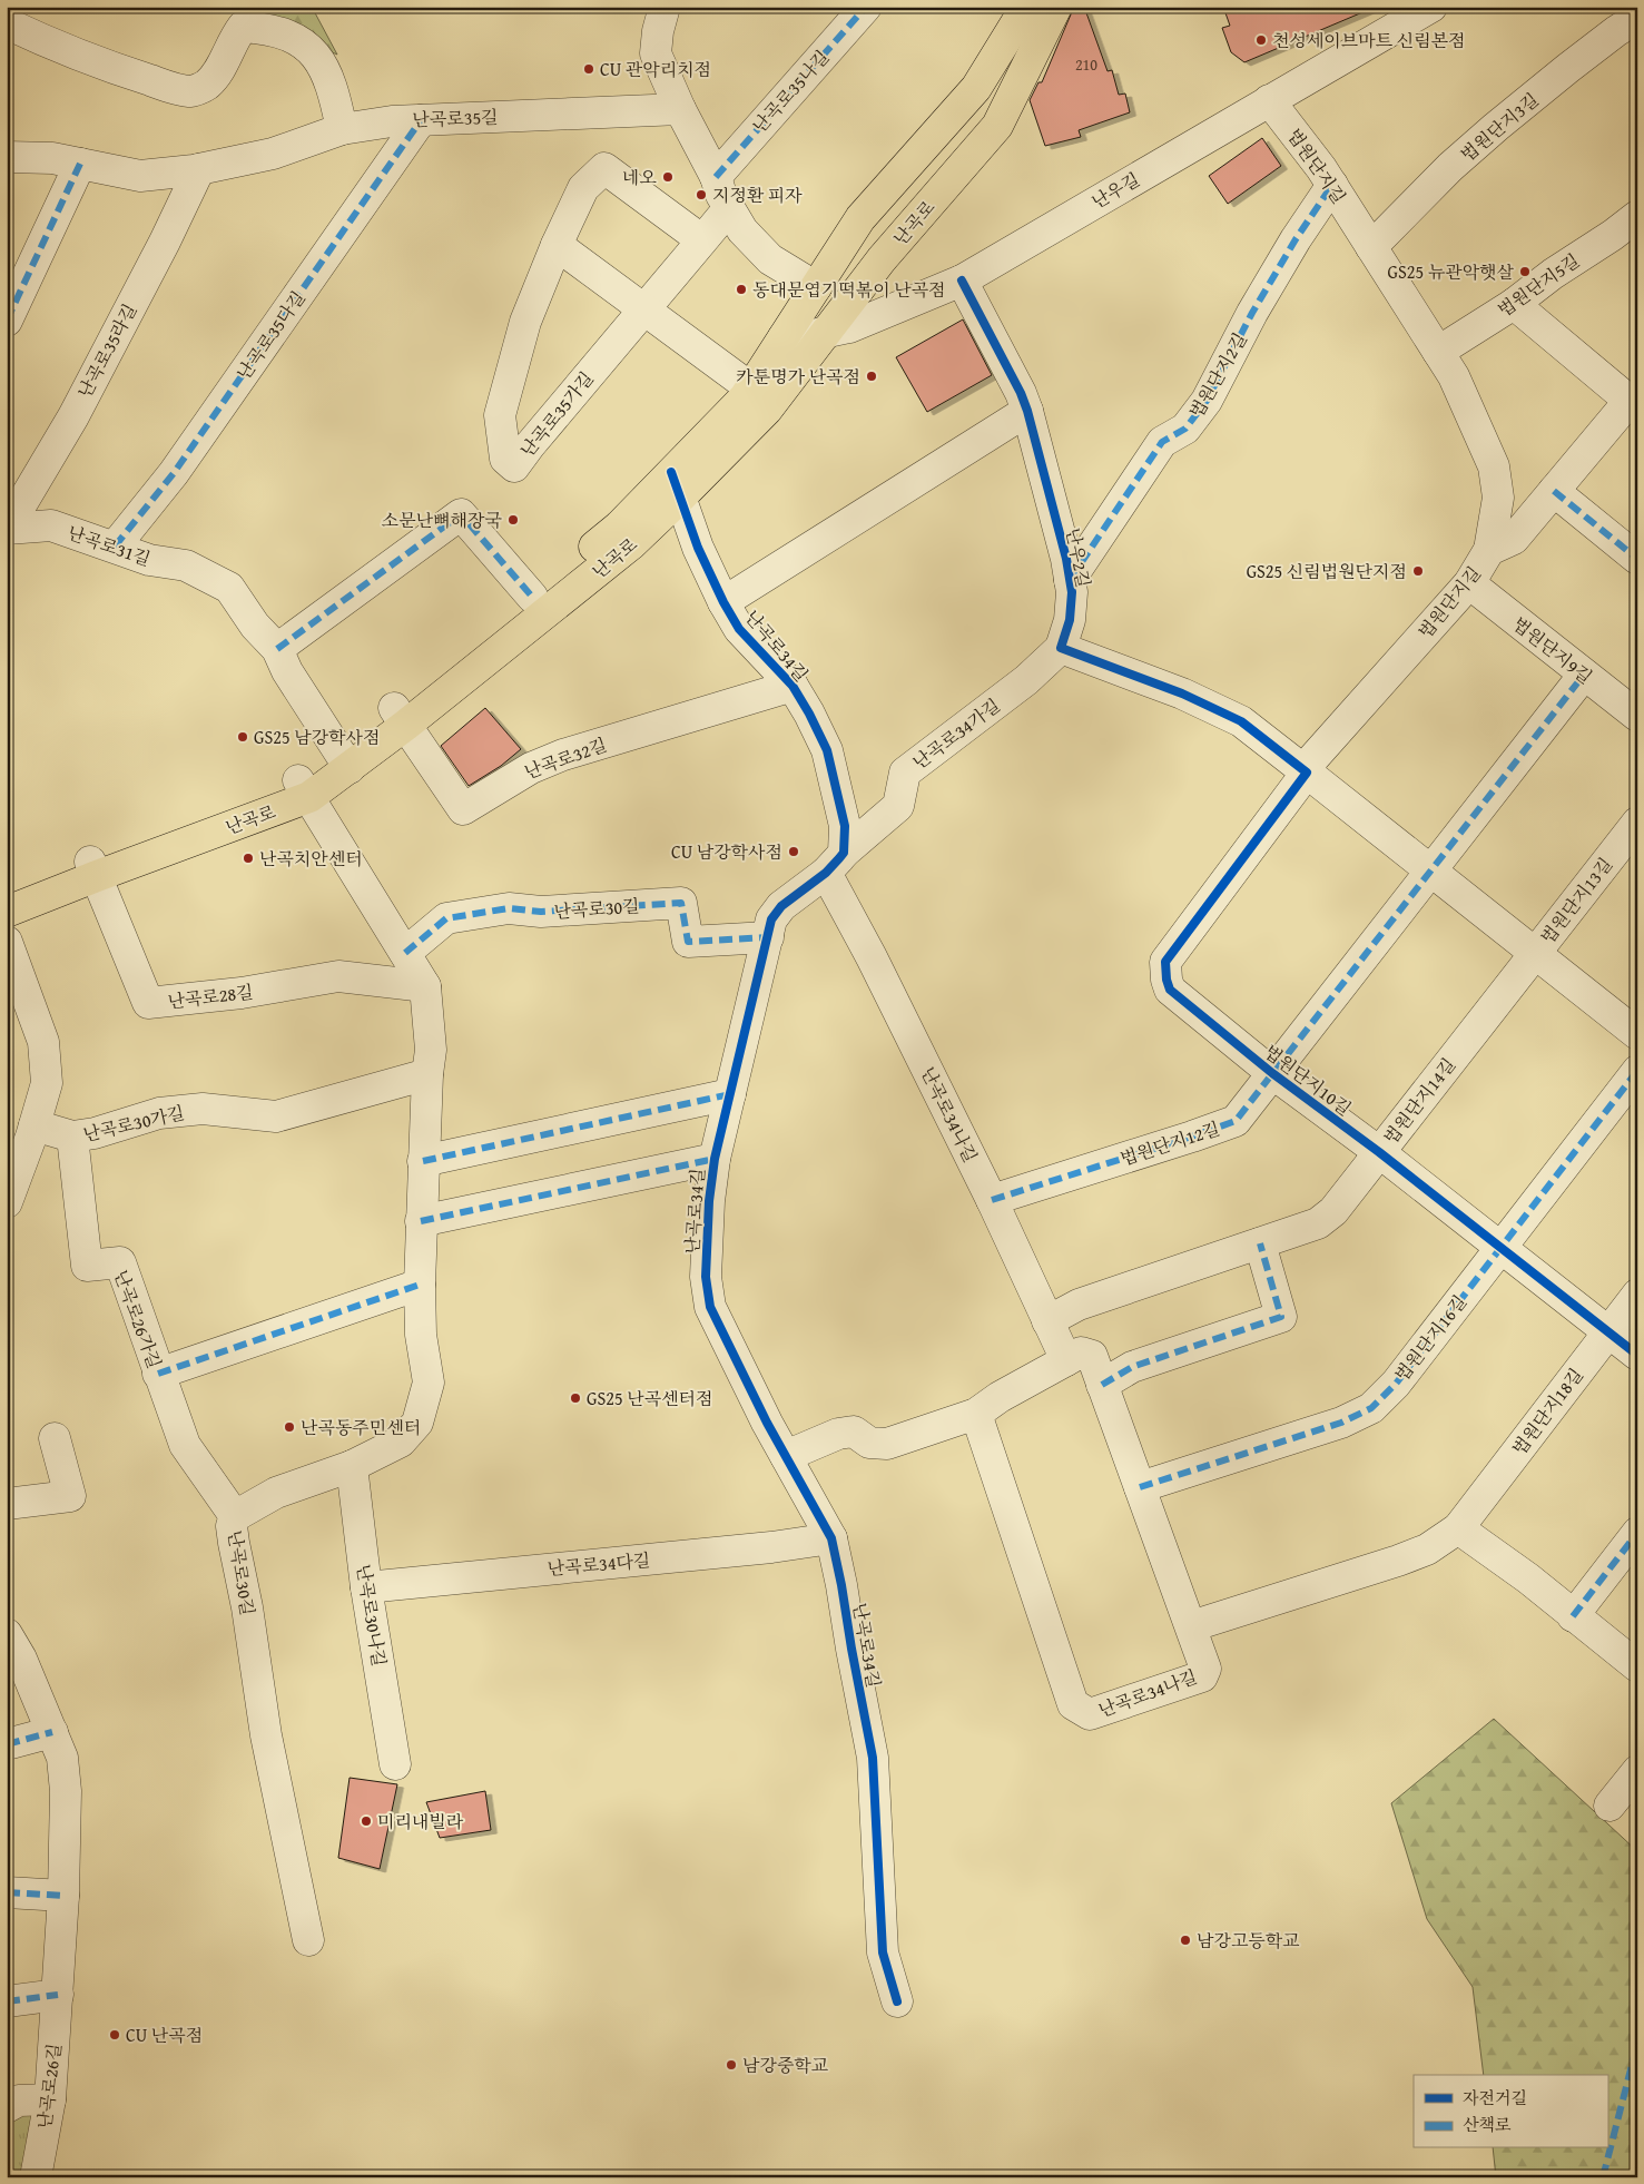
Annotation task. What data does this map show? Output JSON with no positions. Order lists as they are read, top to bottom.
{
  "streets": {
    "main road": ["난곡로"],
    "street": [
      "난곡로35나길",
      "난곡로35길",
      "법원단지3길",
      "법원단지길",
      "난우길",
      "법원단지5길",
      "난곡로35다길",
      "난곡로35라길",
      "법원단지2길",
      "난곡로35가길",
      "난곡로31길",
      "난우2길",
      "난곡로34길",
      "법원단지9길",
      "난곡로34가길",
      "난곡로32길",
      "법원단지13길",
      "난곡로30길",
      "난곡로28길",
      "법원단지10길",
      "법원단지14길",
      "난곡로34나길",
      "난곡로30가길",
      "법원단지12길",
      "난곡로26가길",
      "법원단지16길",
      "법원단지18길",
      "난곡로34다길",
      "난곡로30나길",
      "난곡로26길"
    ]
  },
  "crossings": [
    ["난곡로35길", "난곡로35다길"],
    ["난곡로35길", "난곡로35라길"],
    ["법원단지3길", "법원단지길"],
    ["법원단지길", "난우길"],
    ["법원단지길", "법원단지5길"],
    ["법원단지길", "법원단지2길"],
    ["법원단지길", "법원단지9길"],
    ["법원단지길", "법원단지10길"],
    ["난우길", "난곡로"],
    ["난우길", "난우2길"],
    ["난곡로", "난곡로31길"],
    ["난곡로", "난곡로34길"],
    ["난곡로", "난곡로32길"],
    ["난곡로", "난곡로30길"],
    ["난곡로", "난곡로28길"],
    ["난곡로35다길", "난곡로31길"],
    ["난곡로35라길", "난곡로31길"],
    ["법원단지2길", "난우2길"],
    ["난우2길", "난곡로34가길"],
    ["난곡로34길", "난곡로34가길"],
    ["난곡로34길", "난곡로32길"],
    ["난곡로34길", "난곡로30길"],
    ["난곡로34길", "난곡로34나길"],
    ["난곡로34길", "난곡로34다길"],
    ["난곡로34가길", "난곡로34나길"],
    ["법원단지13길", "법원단지14길"],
    ["난곡로30길", "난곡로28길"],
    ["난곡로30길", "난곡로30가길"],
    ["난곡로30길", "난곡로26가길"],
    ["난곡로30길", "난곡로30나길"],
    ["법원단지10길", "법원단지14길"],
    ["법원단지10길", "법원단지12길"],
    ["법원단지10길", "법원단지16길"],
    ["법원단지10길", "법원단지18길"],
    ["법원단지14길", "난곡로34나길"],
    ["난곡로34나길", "법원단지12길"],
    ["난곡로34나길", "법원단지16길"],
    ["난곡로34나길", "법원단지18길"],
    ["난곡로30가길", "난곡로26가길"],
    ["난곡로34다길", "난곡로30나길"]
  ],
  "places": [
    "천성세이브마트 신림본점",
    "CU 관악리치점",
    "네오",
    "지정환 피자",
    "GS25 뉴관악햇살",
    "동대문엽기떡볶이 난곡점",
    "카툰명가 난곡점",
    "소문난뼈해장국",
    "GS25 신림법원단지점",
    "GS25 남강학사점",
    "CU 남강학사점",
    "난곡치안센터",
    "GS25 난곡센터점",
    "난곡동주민센터",
    "미리내빌라",
    "남강고등학교",
    "CU 난곡점",
    "남강중학교"
  ],
  "house_numbers": ["210"],
  "legend": ["자전거길", "산책로"]
}
